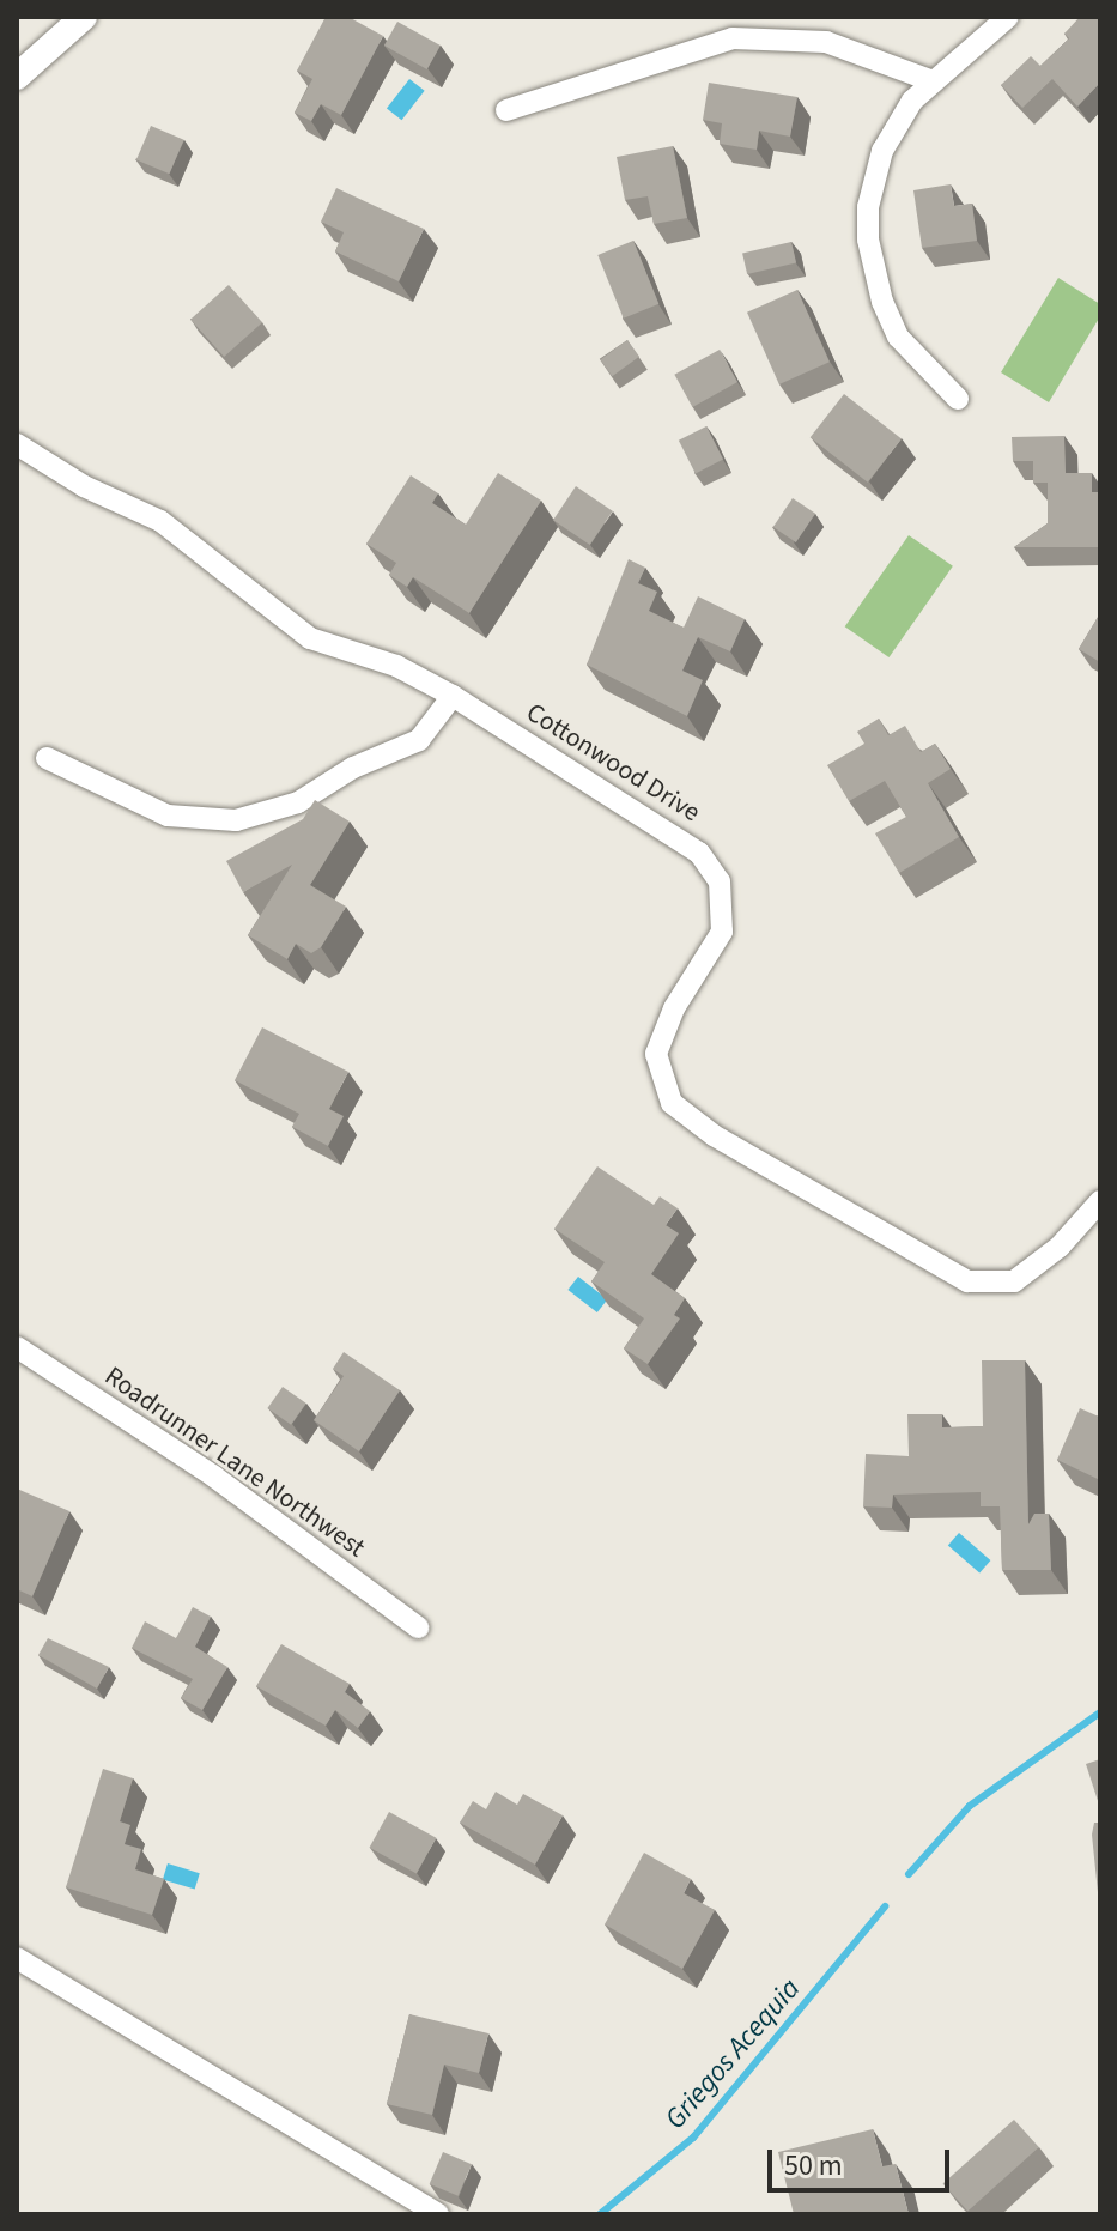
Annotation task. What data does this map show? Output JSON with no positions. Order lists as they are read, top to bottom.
{
  "streets": {
    "street": ["Cottonwood Drive", "Roadrunner Lane Northwest"]
  },
  "water": ["Griegos Acequia"],
  "scale_bar": "50 m"
}
